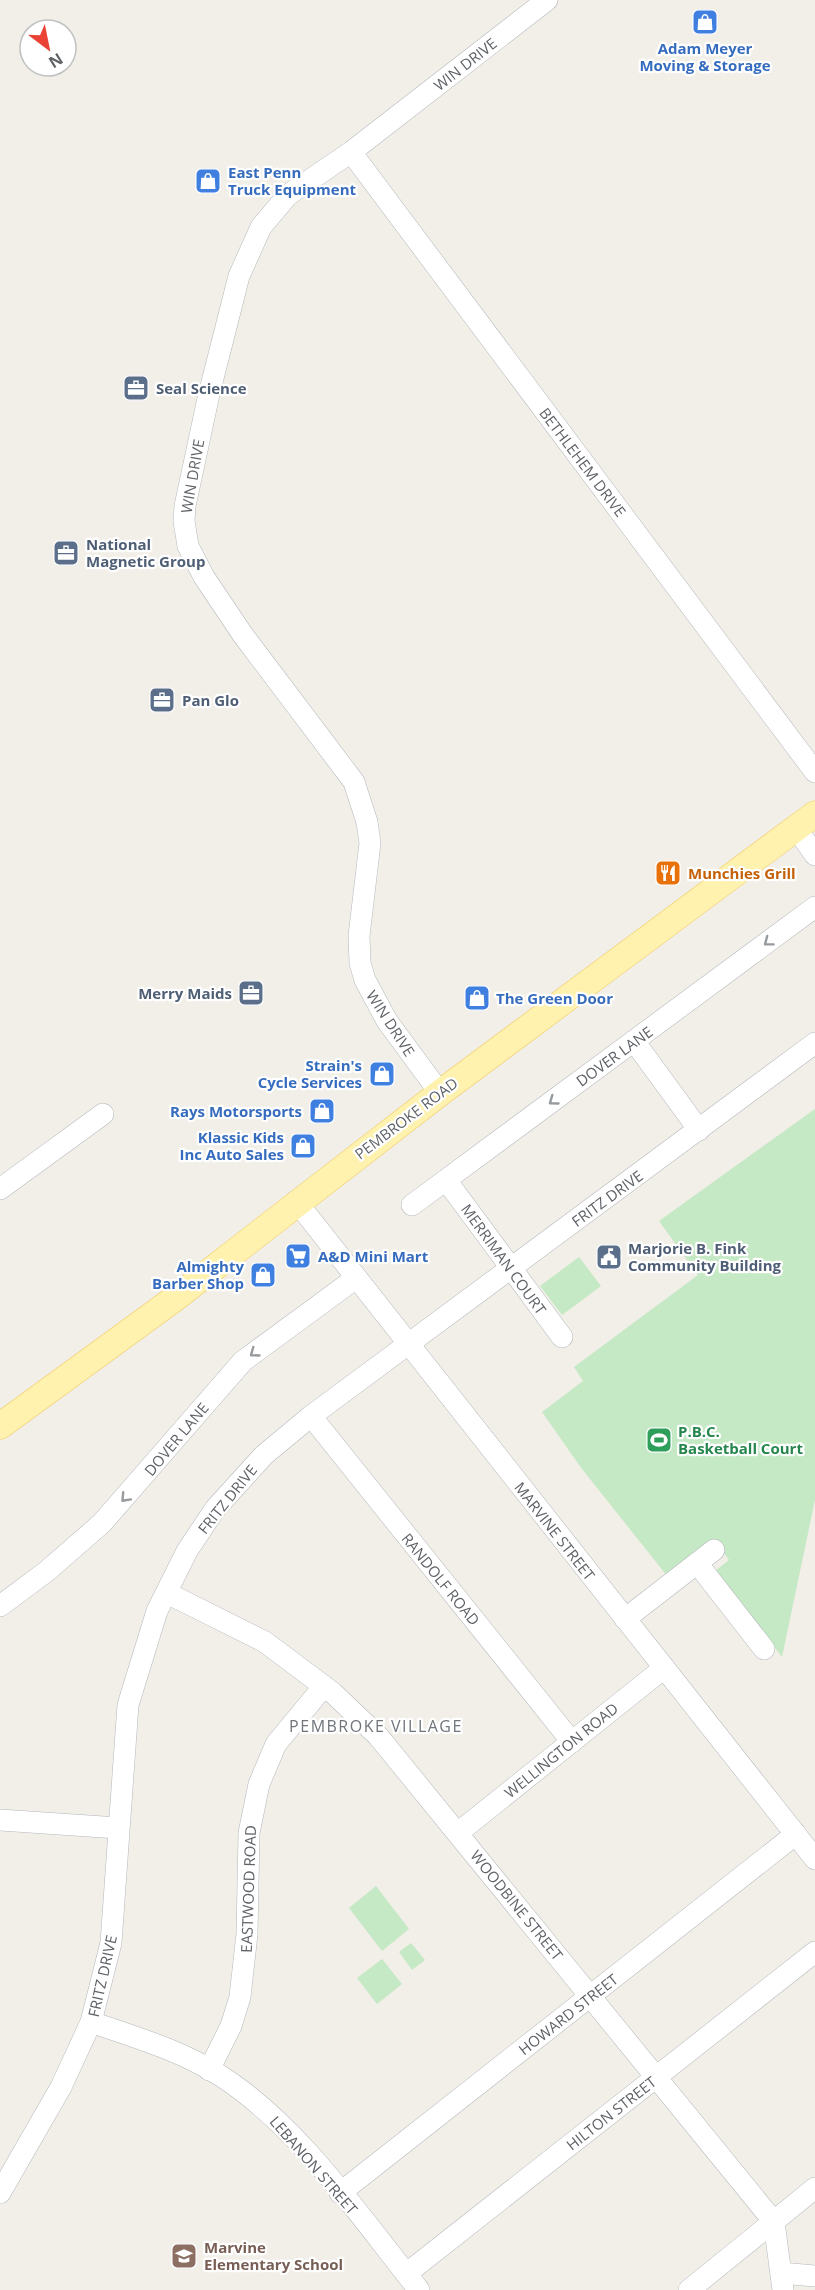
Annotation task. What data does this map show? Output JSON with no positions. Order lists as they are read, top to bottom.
{
  "streets": {
    "main road": ["PEMBROKE ROAD"],
    "street": [
      "WIN DRIVE",
      "BETHLEHEM DRIVE",
      "DOVER LANE",
      "FRITZ DRIVE",
      "MERRIMAN COURT",
      "MARVINE STREET",
      "RANDOLF ROAD",
      "WELLINGTON ROAD",
      "EASTWOOD ROAD",
      "WOODBINE STREET",
      "HOWARD STREET",
      "HILTON STREET",
      "LEBANON STREET"
    ]
  },
  "crossings": [
    ["WIN DRIVE", "BETHLEHEM DRIVE"],
    ["WIN DRIVE", "PEMBROKE ROAD"],
    ["DOVER LANE", "MERRIMAN COURT"],
    ["DOVER LANE", "MARVINE STREET"],
    ["PEMBROKE ROAD", "MARVINE STREET"],
    ["FRITZ DRIVE", "MERRIMAN COURT"],
    ["FRITZ DRIVE", "MARVINE STREET"],
    ["FRITZ DRIVE", "RANDOLF ROAD"],
    ["FRITZ DRIVE", "WOODBINE STREET"],
    ["FRITZ DRIVE", "LEBANON STREET"],
    ["MARVINE STREET", "WELLINGTON ROAD"],
    ["MARVINE STREET", "HOWARD STREET"],
    ["RANDOLF ROAD", "WELLINGTON ROAD"],
    ["WELLINGTON ROAD", "WOODBINE STREET"],
    ["EASTWOOD ROAD", "WOODBINE STREET"],
    ["EASTWOOD ROAD", "LEBANON STREET"],
    ["WOODBINE STREET", "HOWARD STREET"],
    ["WOODBINE STREET", "HILTON STREET"],
    ["HOWARD STREET", "LEBANON STREET"],
    ["HILTON STREET", "LEBANON STREET"]
  ],
  "one_way": ["DOVER LANE"],
  "districts": ["PEMBROKE VILLAGE"],
  "places": {
    "shop": [
      "Adam Meyer Moving & Storage",
      "East Penn Truck Equipment",
      "The Green Door",
      "Strain's Cycle Services",
      "Rays Motorsports",
      "Klassic Kids Inc Auto Sales",
      "Almighty Barber Shop"
    ],
    "office": [
      "Seal Science",
      "National Magnetic Group",
      "Pan Glo",
      "Merry Maids"
    ],
    "restaurant": ["Munchies Grill"],
    "supermarket": ["A&D Mini Mart"],
    "public building": ["Marjorie B. Fink Community Building"],
    "sports": ["P.B.C. Basketball Court"],
    "school or university": ["Marvine Elementary School"]
  },
  "north": "bottom right"
}
